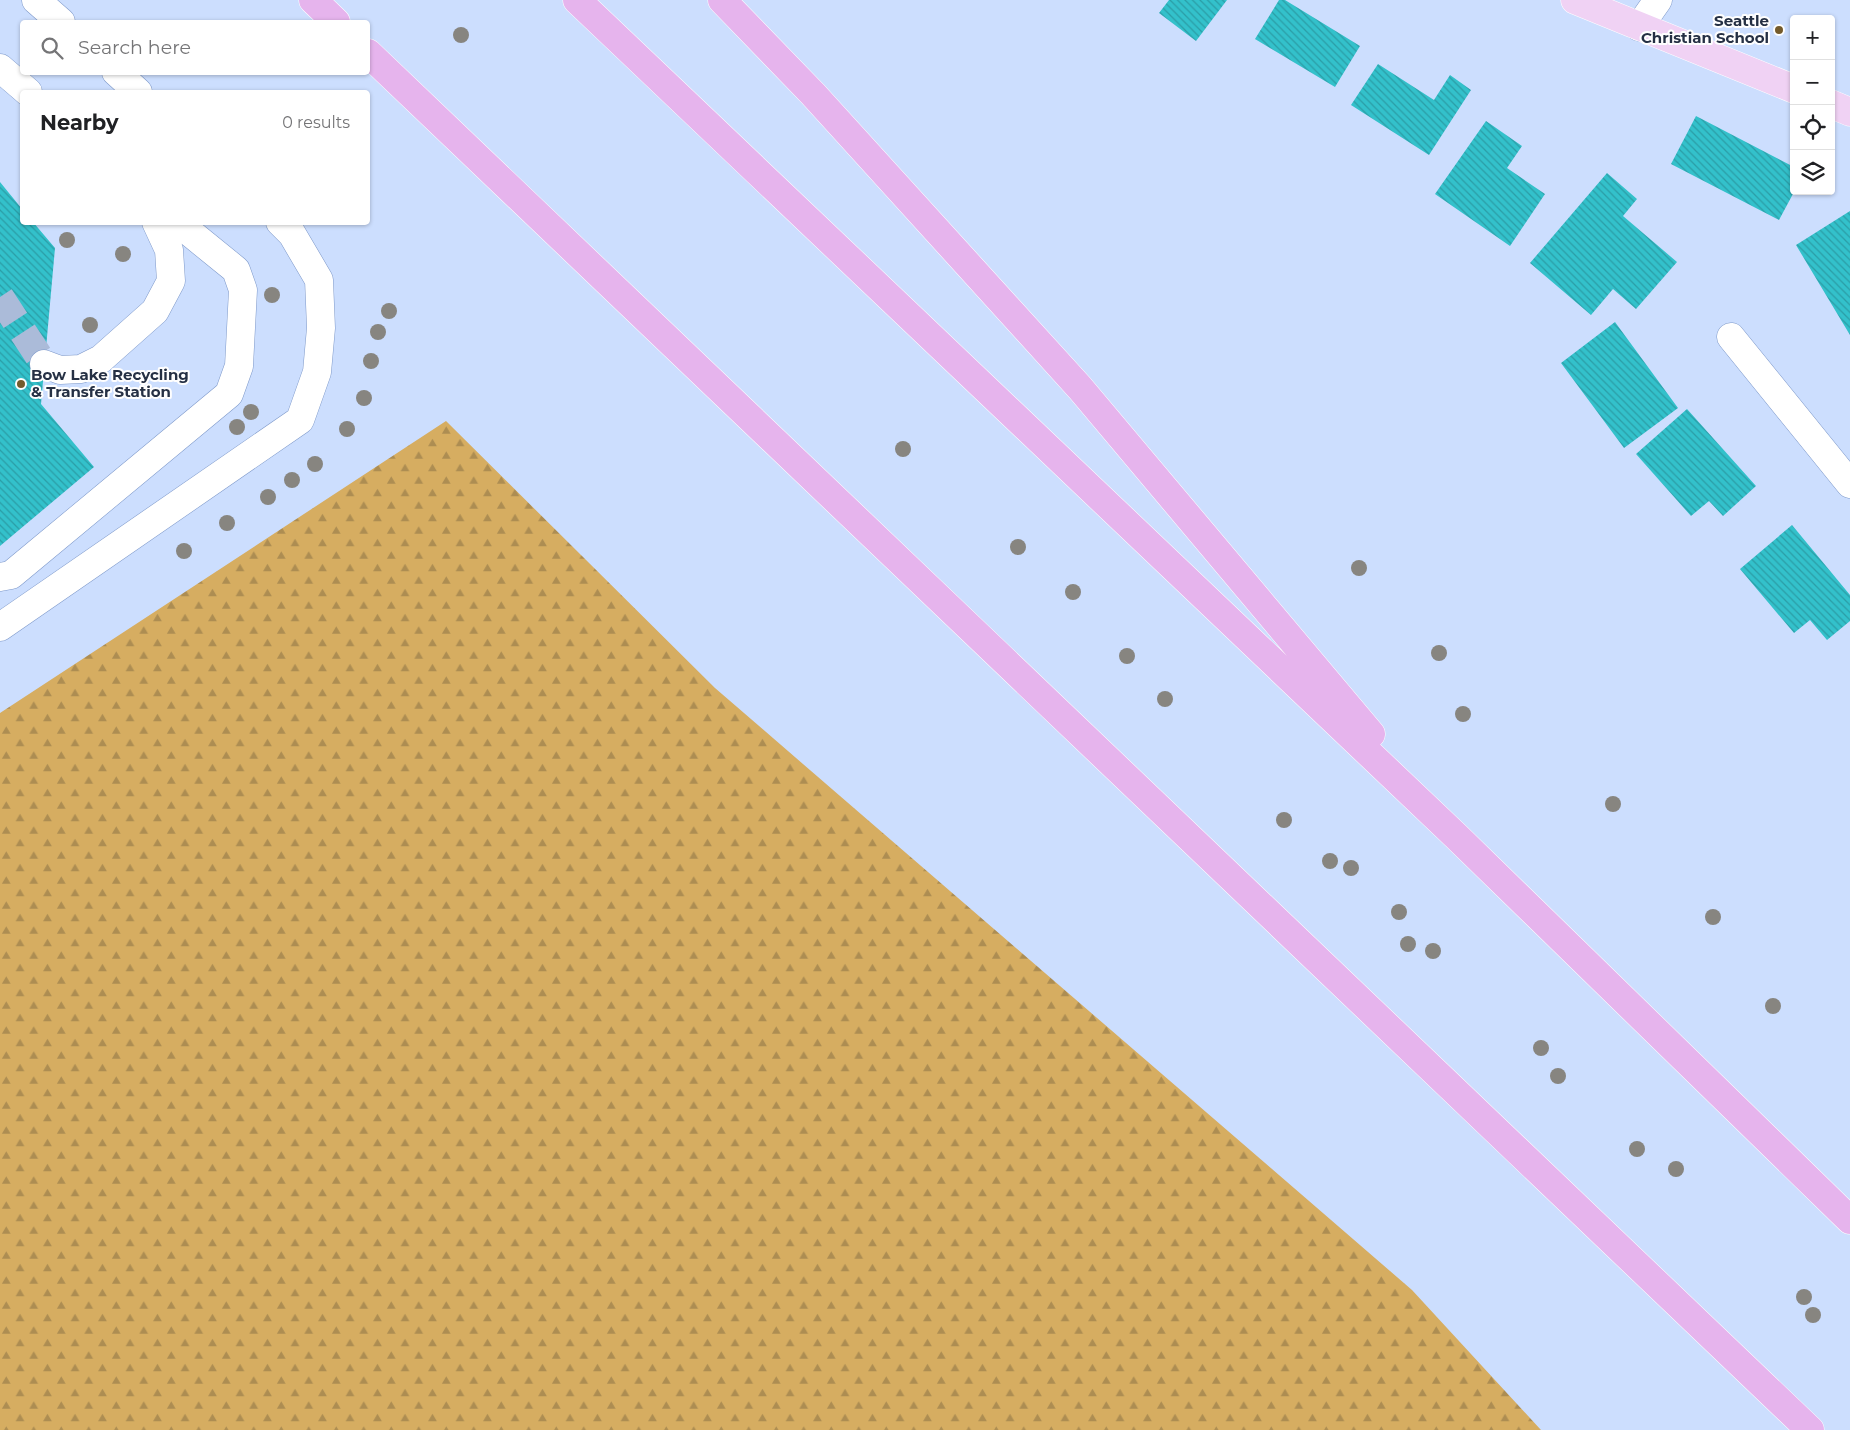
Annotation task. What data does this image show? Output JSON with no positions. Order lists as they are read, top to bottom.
{
  "places": ["Seattle Christian School", "Bow Lake Recycling & Transfer Station"],
  "page": {
    "map_buttons": ["+", "−"],
    "search": "Search here",
    "heading": ["Nearby", "0 results"]
  }
}
